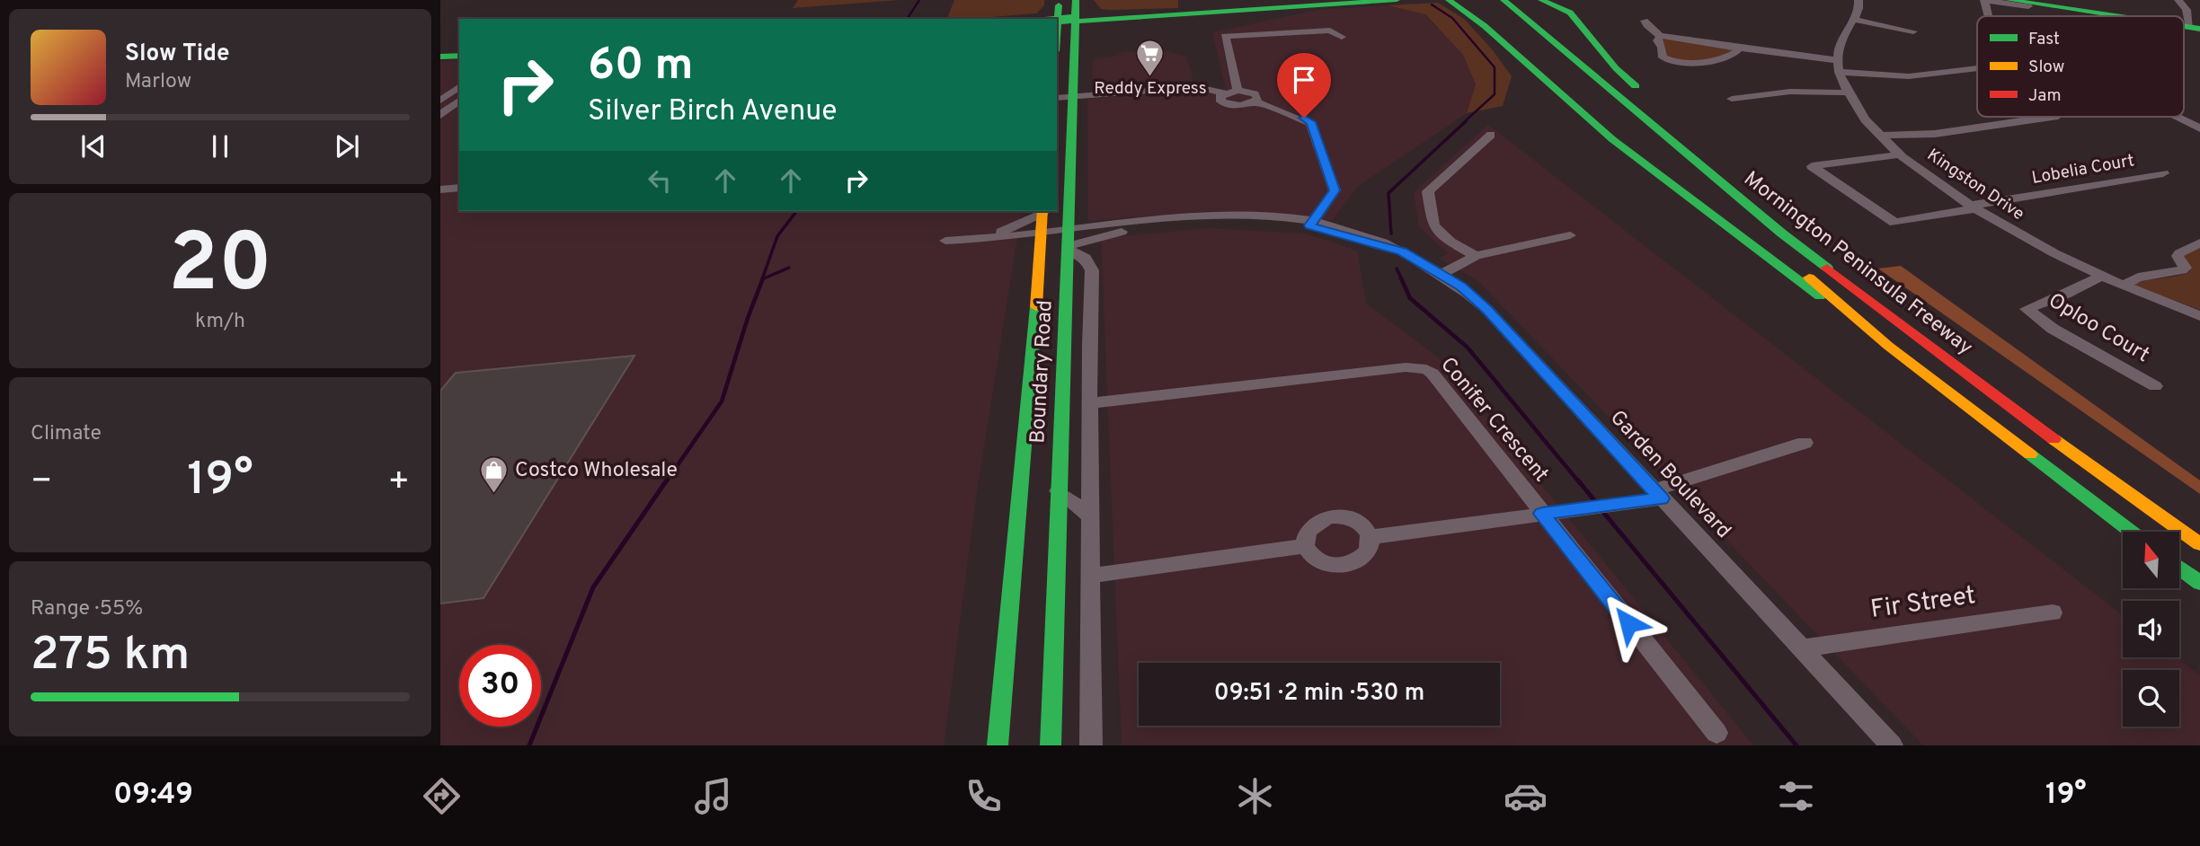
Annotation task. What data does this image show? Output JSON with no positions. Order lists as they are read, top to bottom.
{
  "streets": {
    "main road": ["Mornington Peninsula Freeway", "Boundary Road"],
    "street": [
      "Lobelia Court",
      "Kingston Drive",
      "Oploo Court",
      "Conifer Crescent",
      "Garden Boulevard",
      "Fir Street"
    ]
  },
  "crossings": [
    ["Lobelia Court", "Kingston Drive"],
    ["Kingston Drive", "Oploo Court"],
    ["Boundary Road", "Garden Boulevard"],
    ["Garden Boulevard", "Fir Street"]
  ],
  "places": {
    "supermarket": ["Reddy Express"],
    "shop": ["Costco Wholesale"]
  },
  "legend": ["Fast", "Slow", "Jam"],
  "north": "top",
  "page": {
    "turn": ["60 m", "Silver Birch Avenue"],
    "song": ["Slow Tide", "Marlow"],
    "tile": [
      ["20", "km/h"],
      "Climate",
      ["Range · 55%", "275 km"]
    ],
    "heat": ["−", "19°", "+"],
    "limit": "30",
    "trip": "09:51 · 2 min · 530 m",
    "tabs": ["09:49", "19°"]
  }
}
